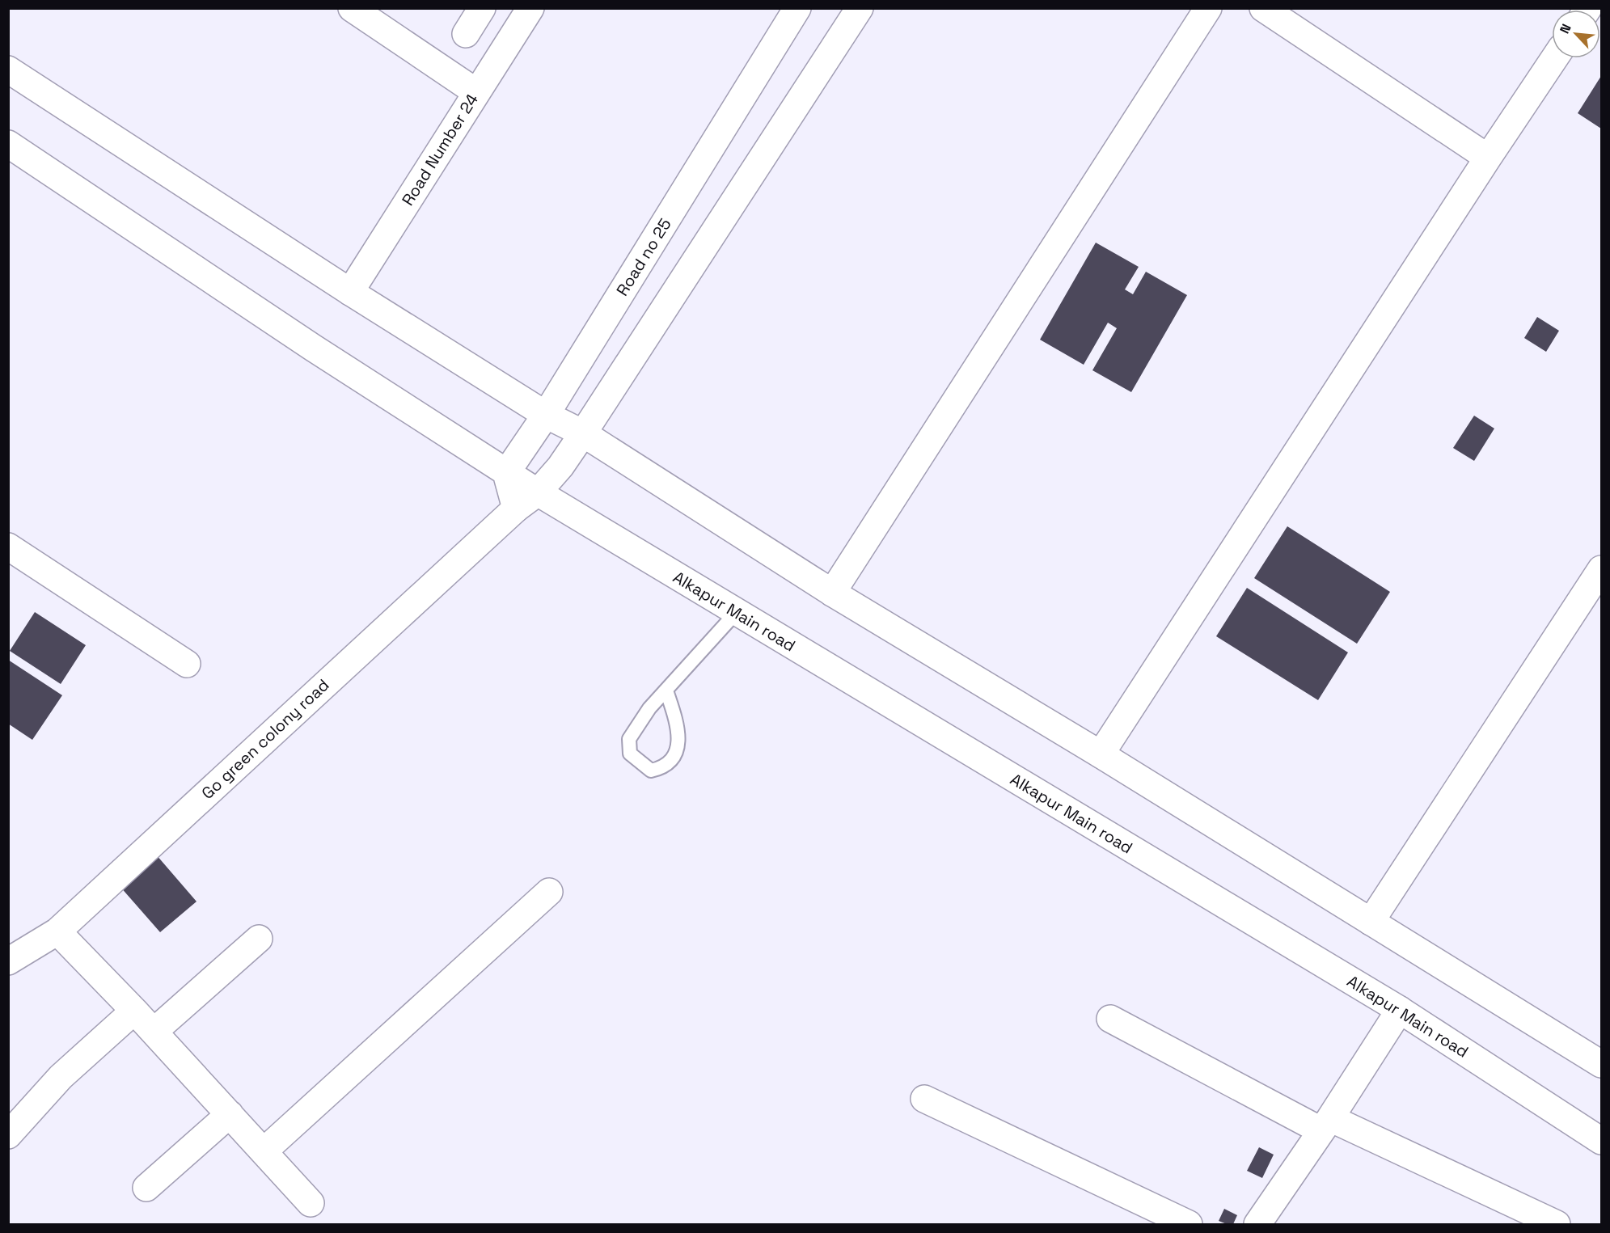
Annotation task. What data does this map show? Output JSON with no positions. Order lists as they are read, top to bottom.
{
  "streets": {
    "street": [
      "Road Number 24",
      "Road no 25",
      "Alkapur Main road",
      "Go green colony road"
    ]
  },
  "crossings": [
    ["Road no 25", "Alkapur Main road"],
    ["Alkapur Main road", "Go green colony road"]
  ],
  "north": "top left"
}
